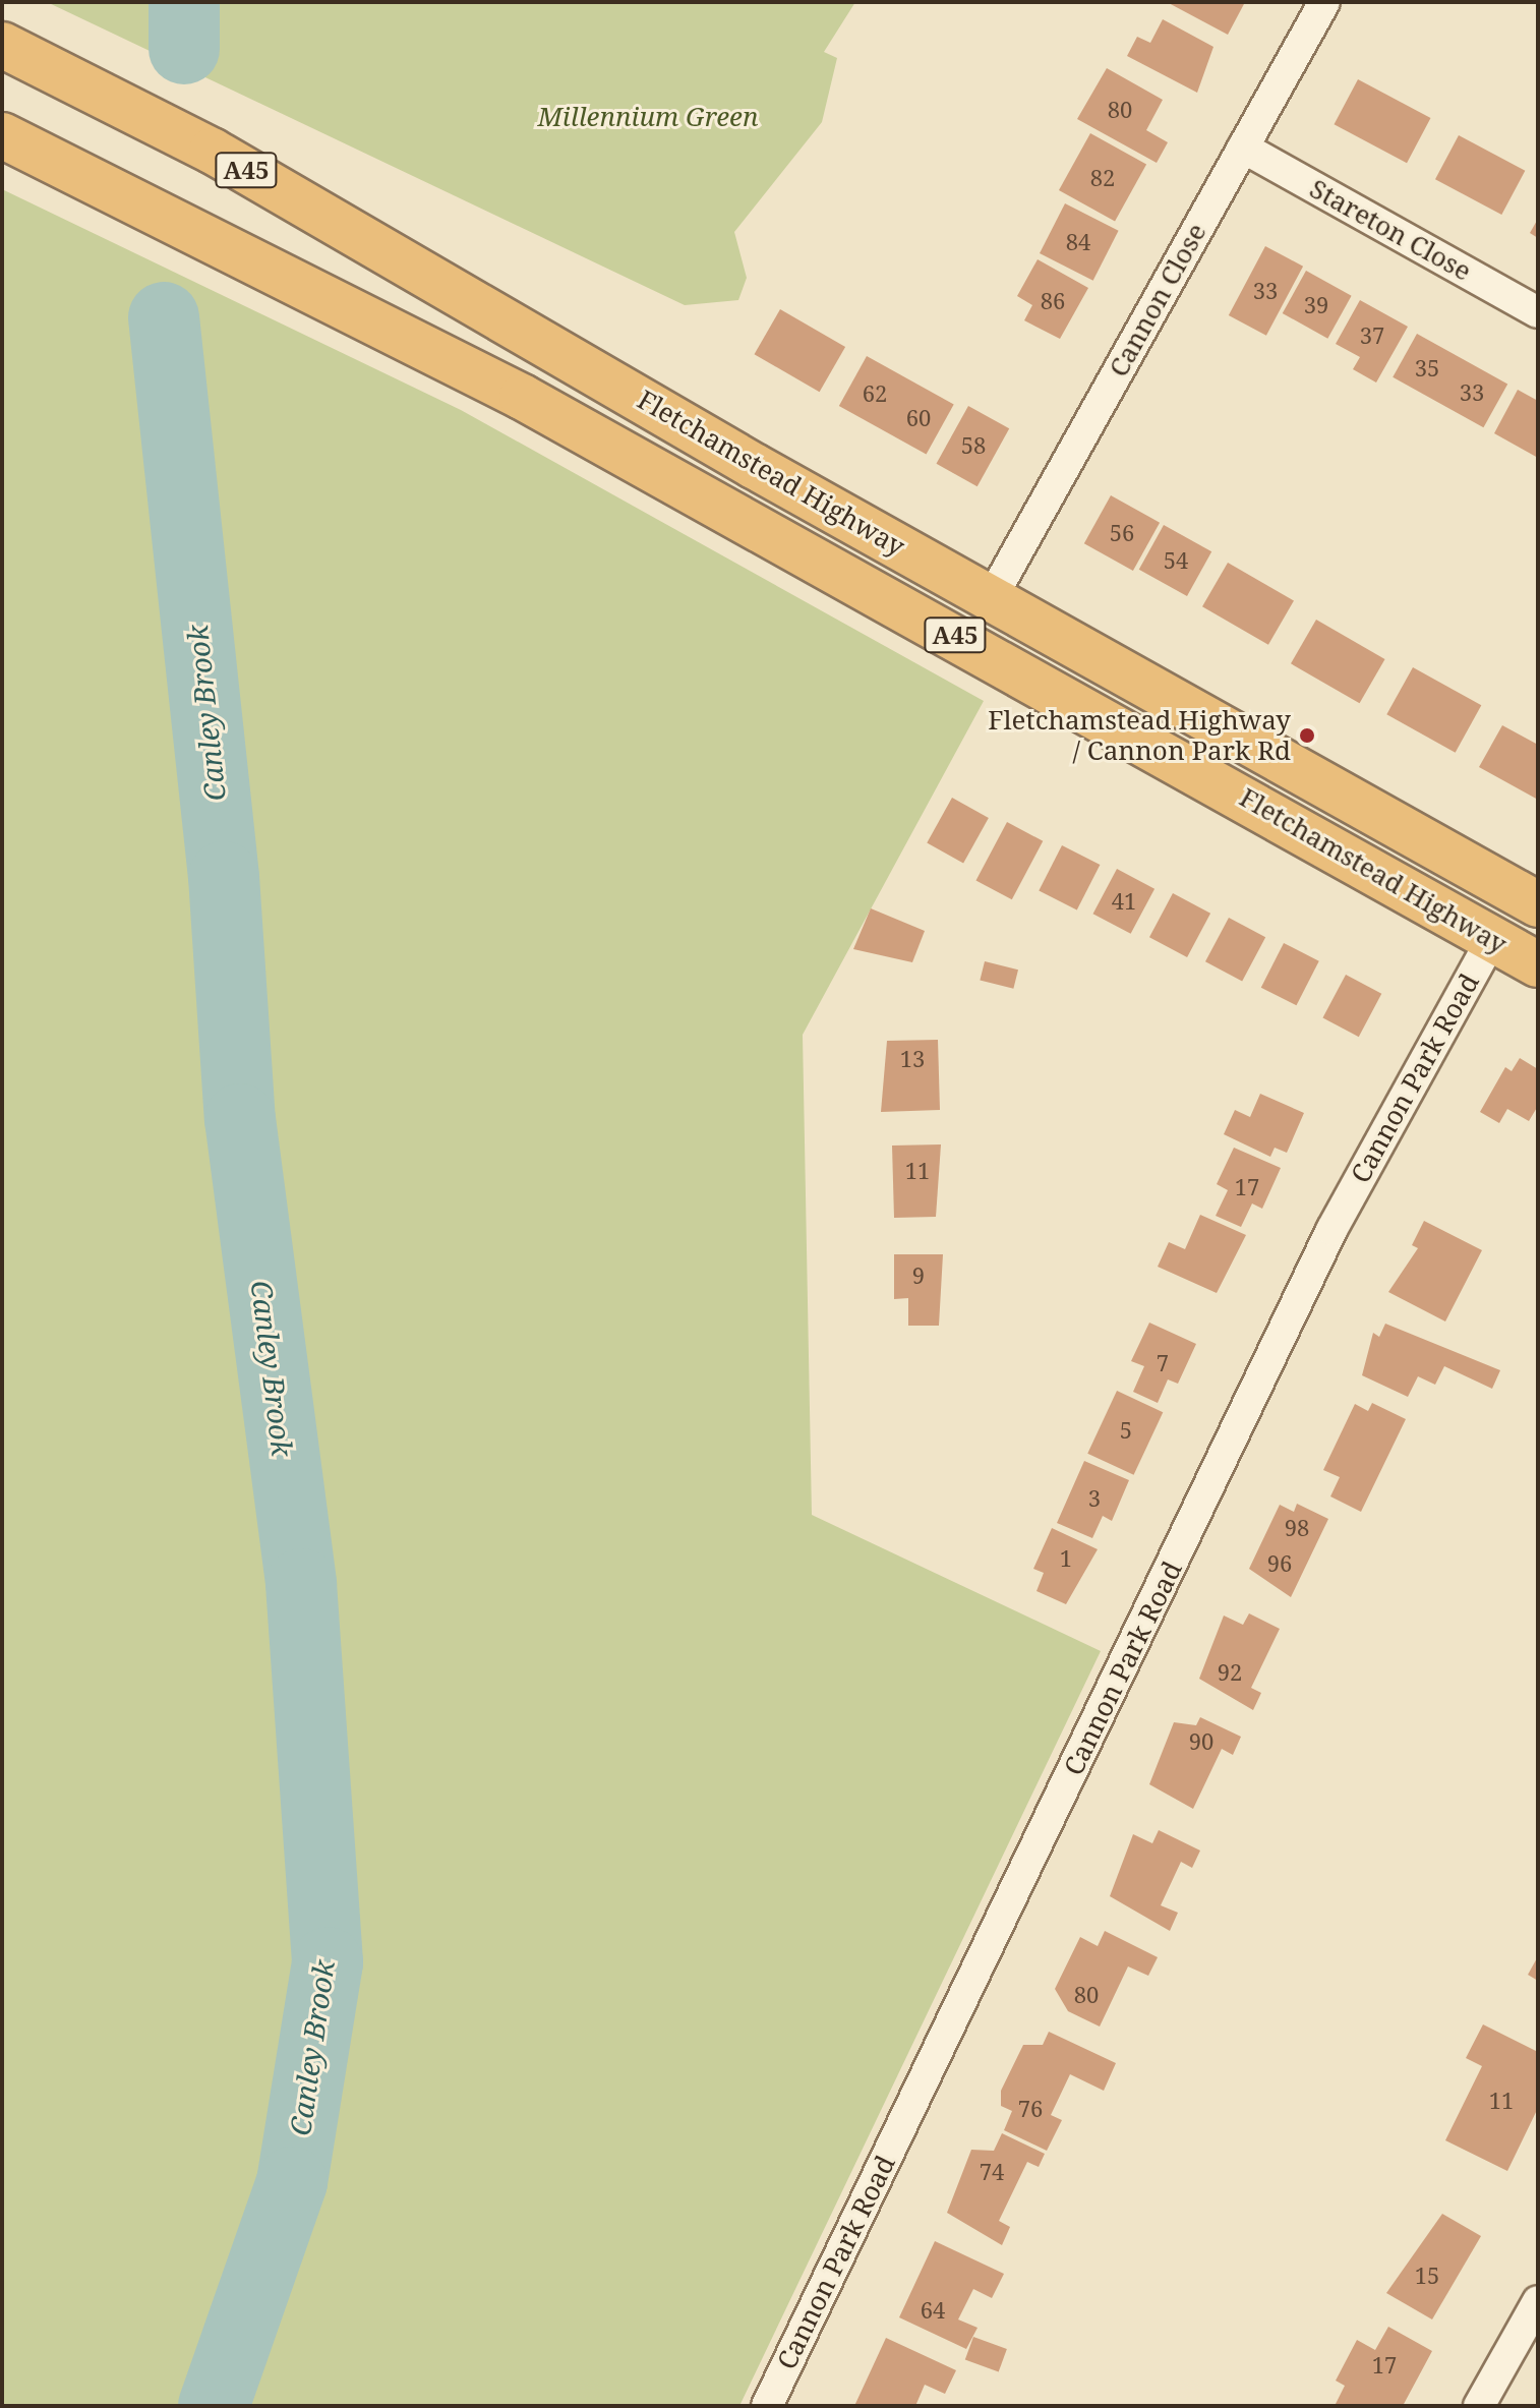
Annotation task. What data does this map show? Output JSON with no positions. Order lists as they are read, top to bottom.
{
  "streets": {
    "highway": ["A45", "Fletchamstead Highway"],
    "street": ["Stareton Close", "Cannon Close", "Cannon Park Road"]
  },
  "crossings": [
    ["Stareton Close", "Cannon Close"],
    ["Cannon Close", "Fletchamstead Highway"],
    ["Fletchamstead Highway", "Cannon Park Road"]
  ],
  "water": ["Canley Brook"],
  "parks": ["Millennium Green"],
  "places": ["Fletchamstead Highway / Cannon Park Rd"],
  "house_numbers": [
    "80",
    "82",
    "84",
    "33",
    "86",
    "39",
    "37",
    "35",
    "33",
    "62",
    "60",
    "58",
    "56",
    "54",
    "41",
    "13",
    "11",
    "17",
    "9",
    "7",
    "5",
    "3",
    "98",
    "1",
    "96",
    "92",
    "90",
    "80",
    "11",
    "76",
    "74",
    "15",
    "64",
    "17"
  ]
}
